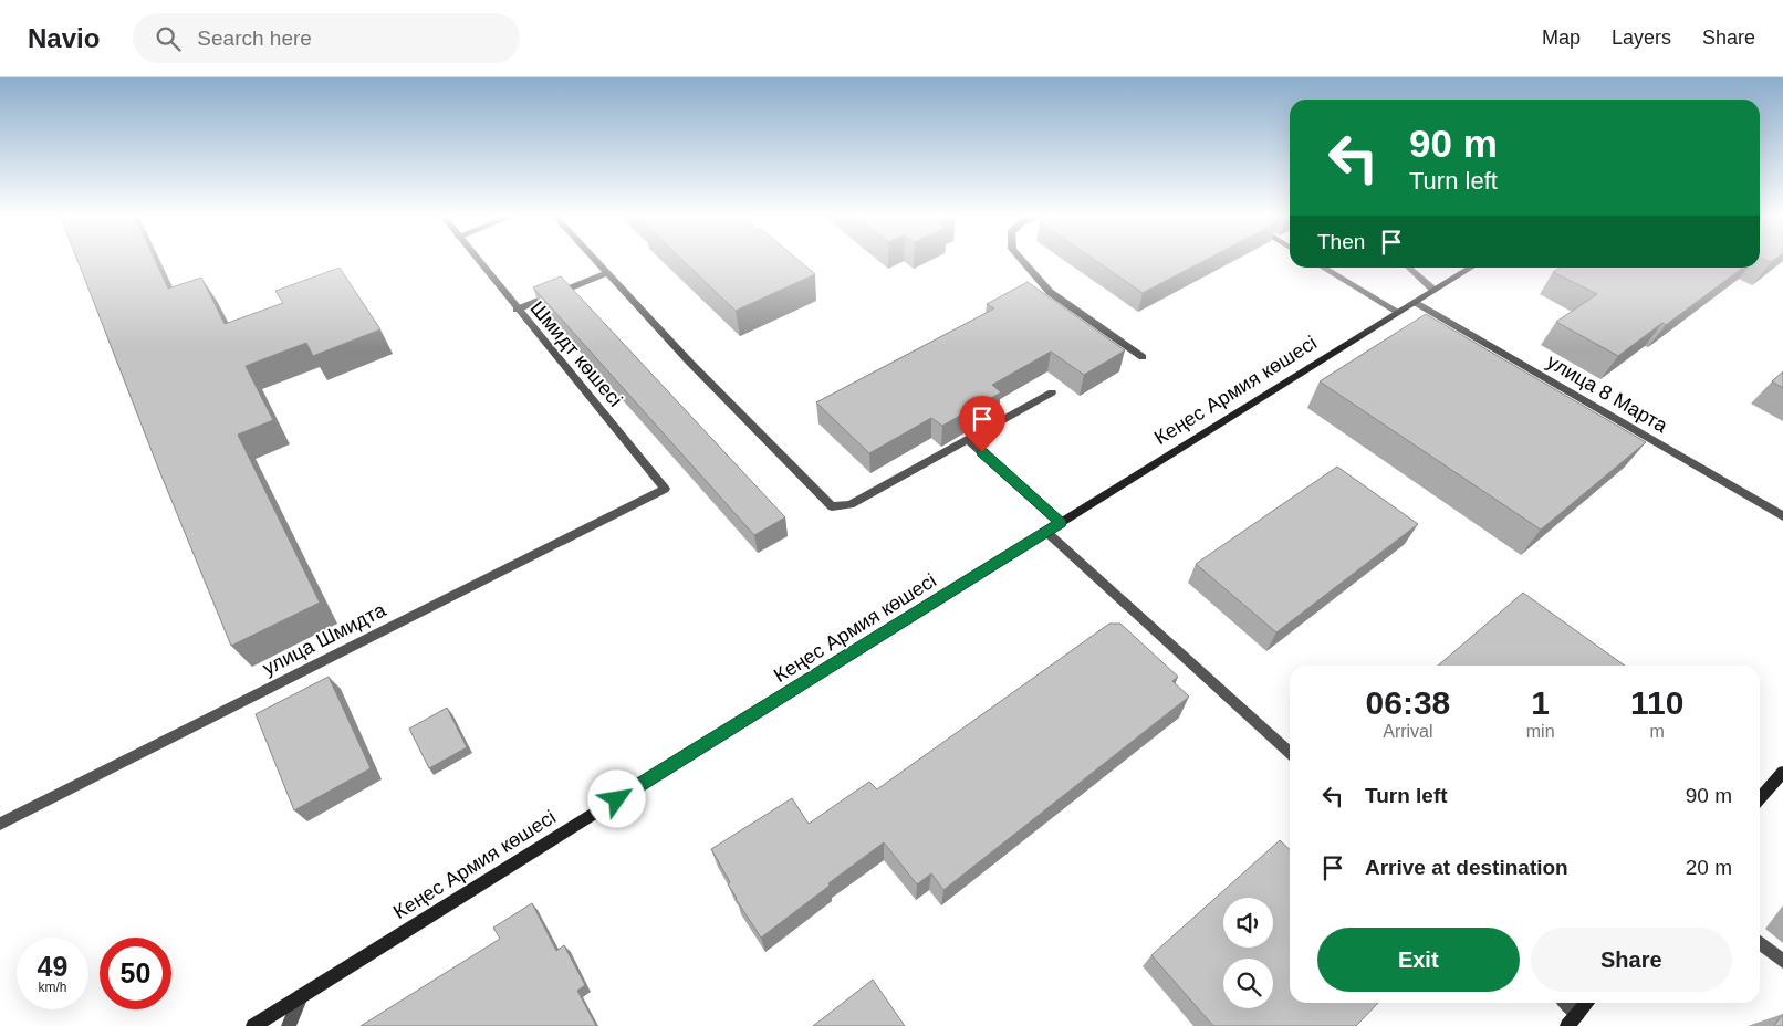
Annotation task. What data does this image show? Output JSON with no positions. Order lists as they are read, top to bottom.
{
  "streets": {
    "main road": ["Кеңес Армия көшесі"],
    "street": ["Шмидт көшесі", "улица 8 Марта", "улица Шмидта"]
  },
  "crossings": [
    ["Шмидт көшесі", "улица Шмидта"],
    ["Кеңес Армия көшесі", "улица 8 Марта"]
  ],
  "page": {
    "header": "Navio",
    "search": "Search here",
    "nav": ["Map", "Layers", "Share"],
    "turn": ["90 m", "Turn left"],
    "then": "Then",
    "eta": [
      "06:38",
      "Arrival",
      "1",
      "min",
      "110",
      "m"
    ],
    "list": [
      {
        "name": "Turn left",
        "value": "90 m"
      },
      {
        "name": "Arrive at destination",
        "value": "20 m"
      }
    ],
    "buttons": ["Exit", "Share"],
    "speed": "49 km/h",
    "limit": "50"
  }
}
